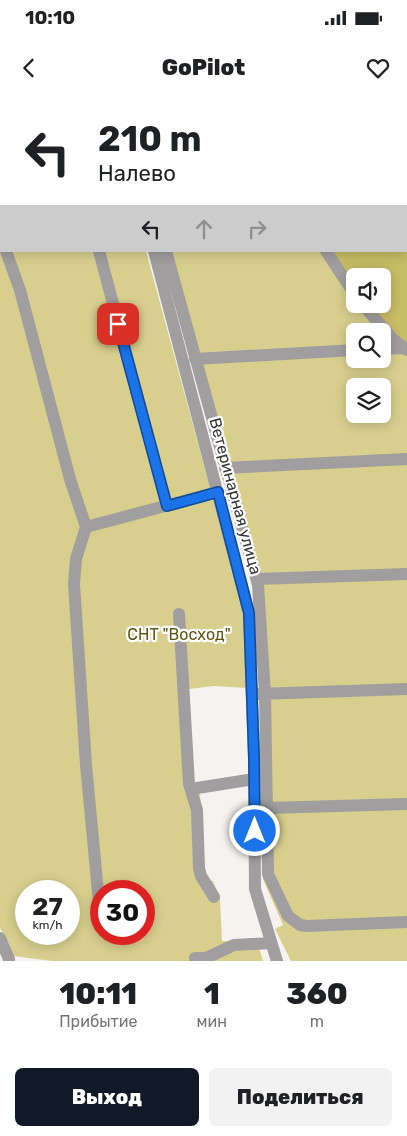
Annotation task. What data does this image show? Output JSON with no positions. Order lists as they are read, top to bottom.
{
  "streets": {
    "street": ["Ветеринарная улица"]
  },
  "parks": ["СНТ \"Восход\""],
  "page": {
    "status": "10:10",
    "header": "GoPilot",
    "turn": ["210 m", "Налево"],
    "speed": "27 km/h",
    "limit": "30",
    "eta": [
      "10:11",
      "Прибытие",
      "1",
      "мин",
      "360",
      "m"
    ],
    "buttons": ["Выход", "Поделиться"]
  }
}
